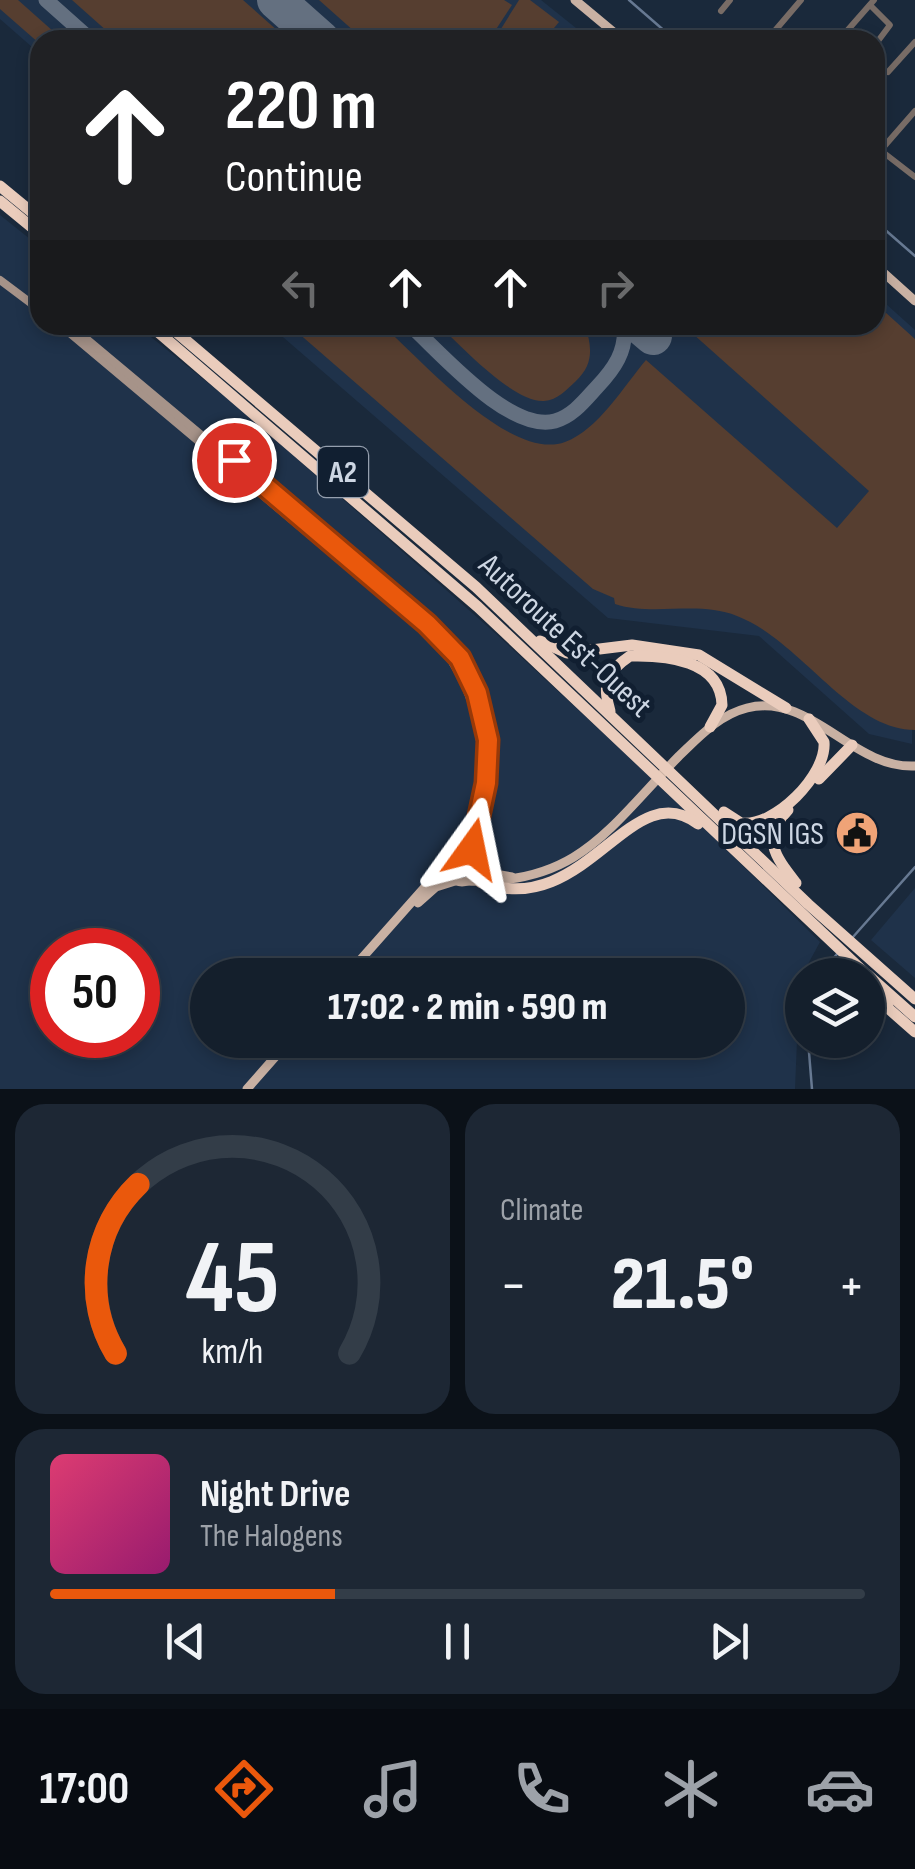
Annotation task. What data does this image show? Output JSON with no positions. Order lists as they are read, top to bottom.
{
  "streets": {
    "highway": ["A2", "Autoroute Est-Ouest"]
  },
  "places": {
    "public building": ["DGSN IGS"]
  },
  "page": {
    "turn": ["220 m", "Continue"],
    "limit": "50",
    "trip": "17:02 · 2 min · 590 m",
    "tile": "Climate",
    "heat": ["−", "21.5°", "+"],
    "song": ["Night Drive", "The Halogens"],
    "tabs": "17:00",
    "gauge": ["45", "km/h"]
  }
}
